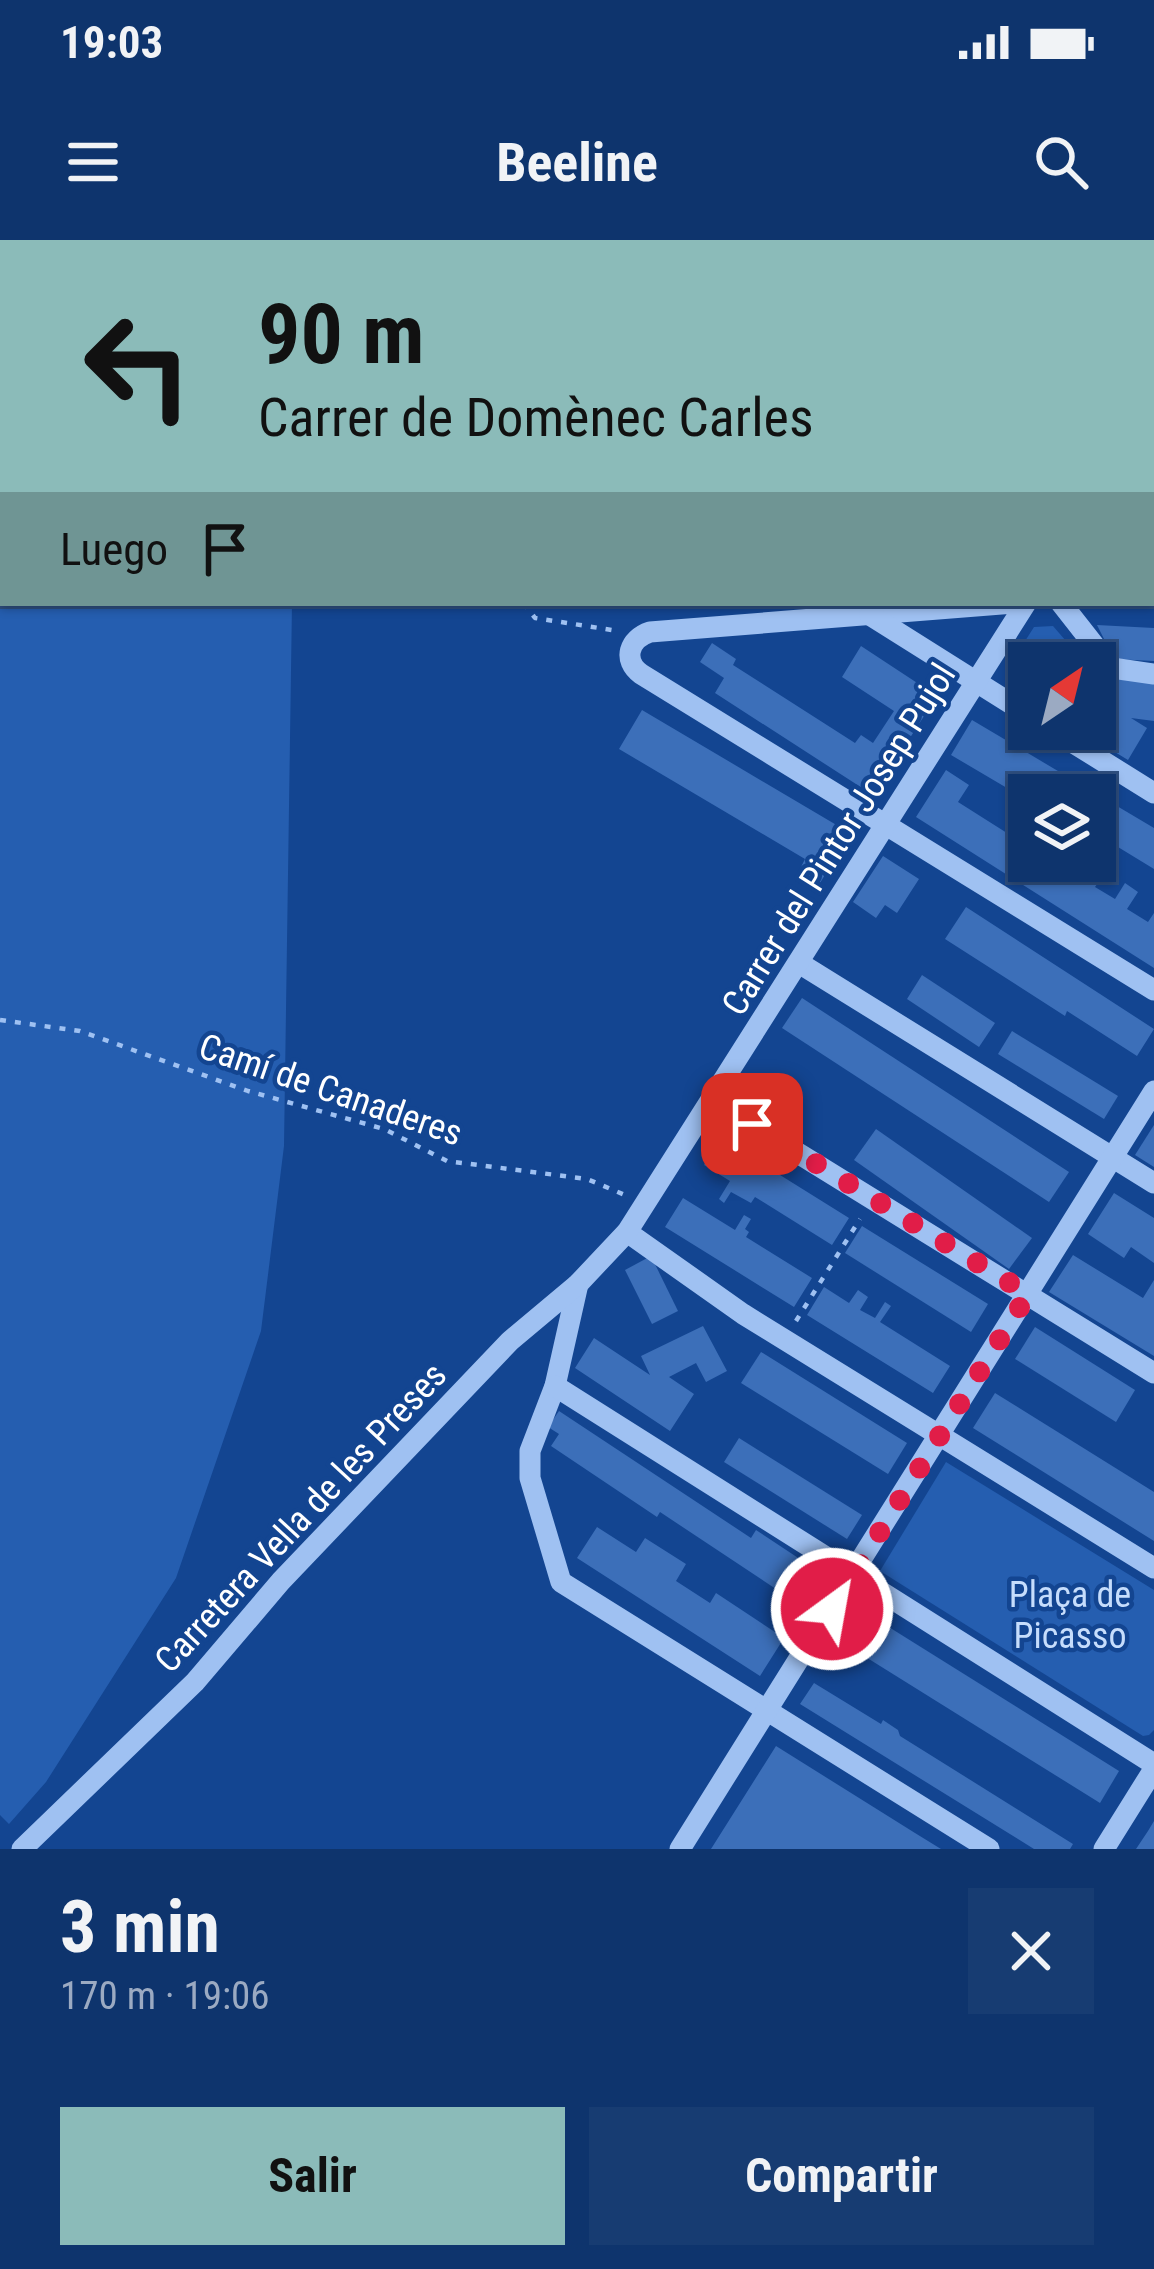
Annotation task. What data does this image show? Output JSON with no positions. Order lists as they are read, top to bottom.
{
  "streets": {
    "street": ["Carrer del Pintor Josep Pujol", "Carretera Vella de les Preses"],
    "path": ["Camí de Canaderes"]
  },
  "crossings": [
    ["Carrer del Pintor Josep Pujol", "Camí de Canaderes"],
    ["Carrer del Pintor Josep Pujol", "Carretera Vella de les Preses"]
  ],
  "parks": ["Plaça de Picasso"],
  "north": "top right",
  "page": {
    "status": "19:03",
    "header": "Beeline",
    "turn": ["90 m", "Carrer de Domènec Carles"],
    "then": "Luego",
    "heading": ["3 min", "170 m · 19:06"],
    "buttons": ["Salir", "Compartir"]
  }
}
